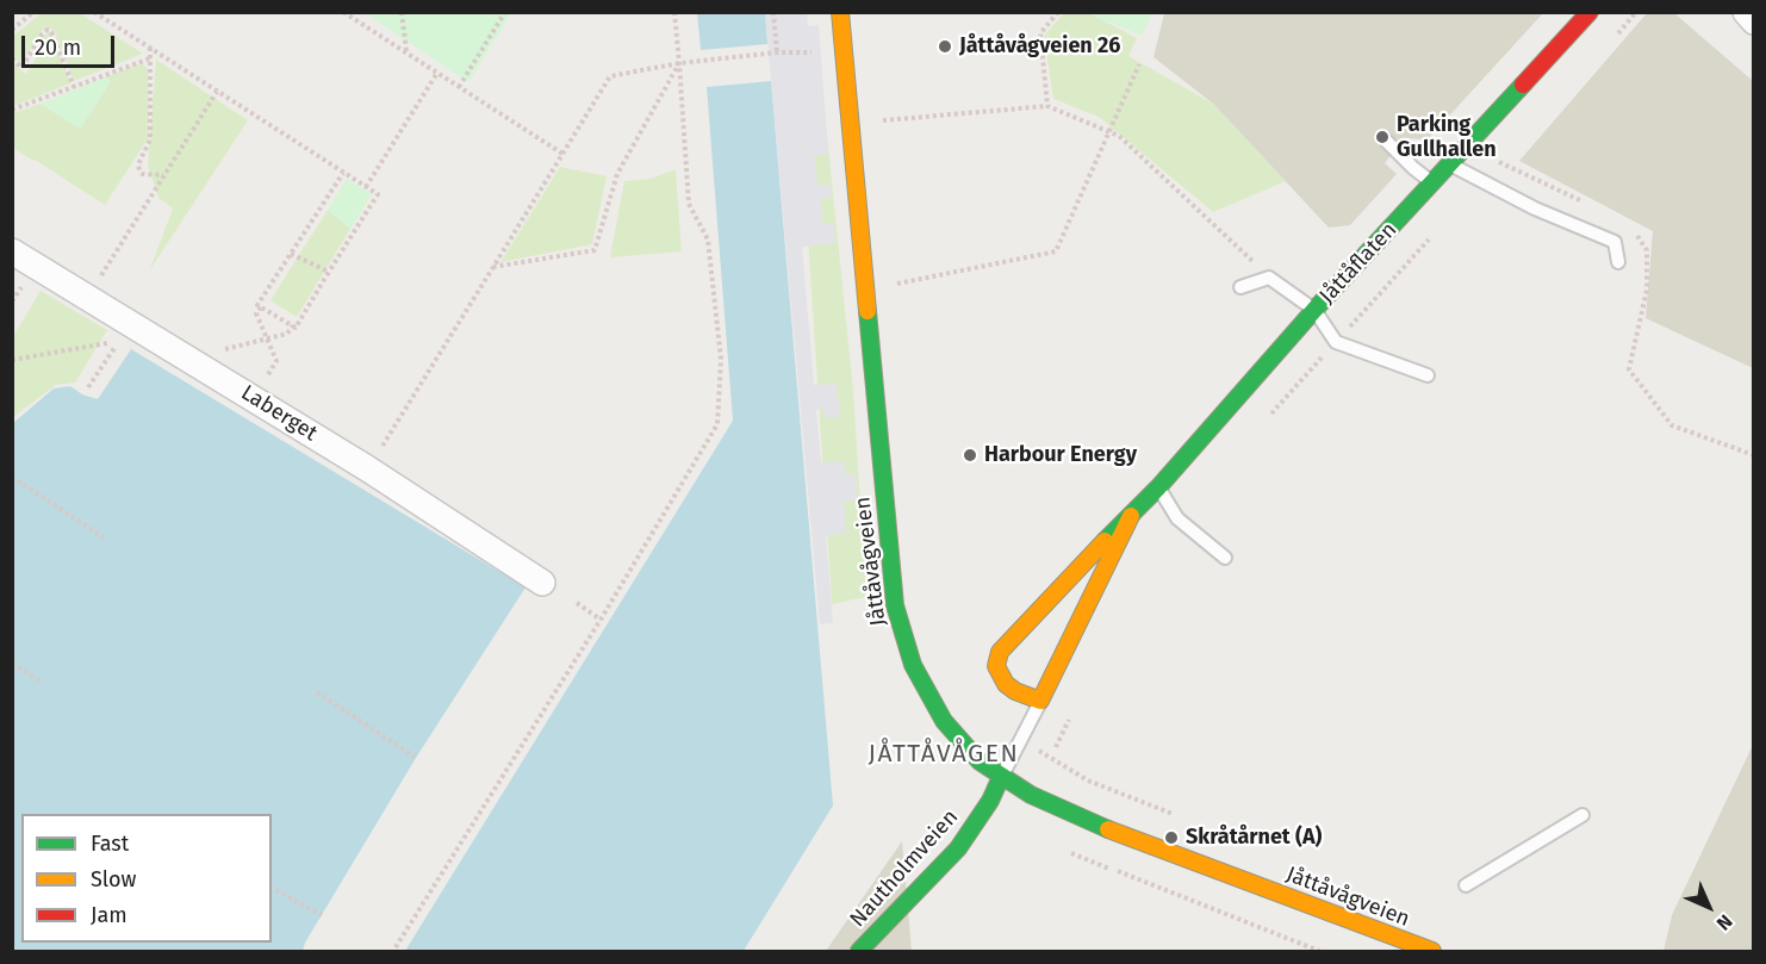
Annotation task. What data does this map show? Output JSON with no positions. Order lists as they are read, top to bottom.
{
  "streets": {
    "street": [
      "Jåttåflaten",
      "Laberget",
      "Jåttåvågveien",
      "Nautholmveien"
    ]
  },
  "crossings": [
    ["Jåttåflaten", "Jåttåvågveien"],
    ["Jåttåflaten", "Nautholmveien"],
    ["Jåttåvågveien", "Nautholmveien"]
  ],
  "districts": ["JÅTTÅVÅGEN"],
  "places": [
    "Jåttåvågveien 26",
    "Parking Gullhallen",
    "Harbour Energy",
    "Skråtårnet (A)"
  ],
  "legend": ["Fast", "Slow", "Jam"],
  "scale_bar": "20 m",
  "north": "bottom right"
}
